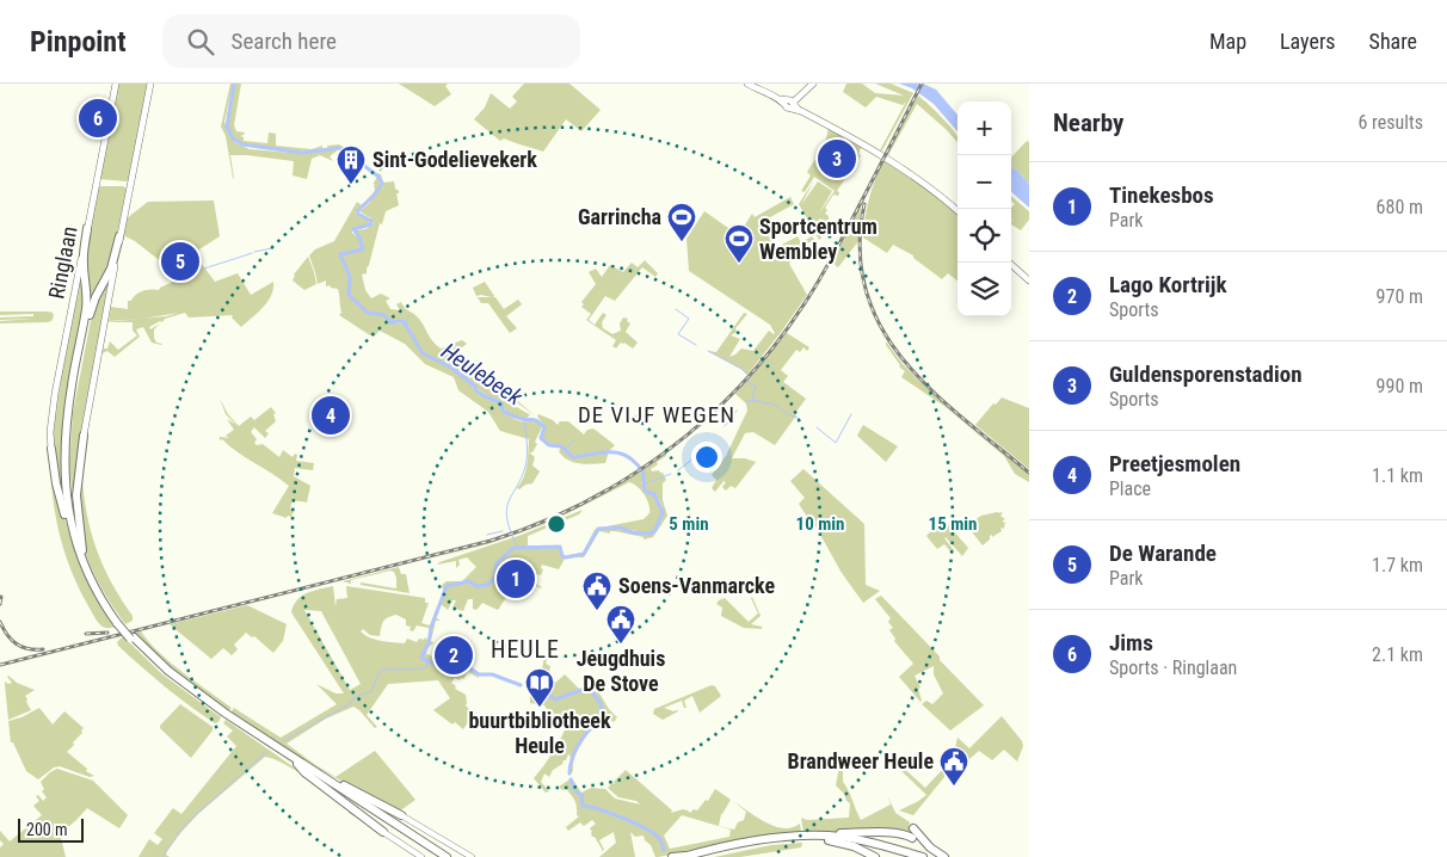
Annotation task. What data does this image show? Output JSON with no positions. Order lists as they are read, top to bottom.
{
  "streets": {
    "main road": ["Ringlaan"]
  },
  "districts": ["DE VIJF WEGEN", "HEULE"],
  "water": ["Heulebeek"],
  "places": {
    "building": ["Sint-Godelievekerk"],
    "sports": ["Garrincha", "Sportcentrum Wembley"],
    "public building": ["Soens-Vanmarcke", "Jeugdhuis De Stove", "Brandweer Heule"],
    "library": ["buurtbibliotheek Heule"]
  },
  "scale_bar": "200 m",
  "page": {
    "header": "Pinpoint",
    "search": "Search here",
    "nav": ["Map", "Layers", "Share"],
    "heading": ["Nearby", "6 results"],
    "pins": [
      "6",
      "3",
      "5",
      "4",
      "1",
      "2"
    ],
    "map_buttons": ["+", "−"],
    "list": [
      {
        "mark": "1",
        "name": "Tinekesbos",
        "note": "Park",
        "value": "680 m"
      },
      {
        "mark": "2",
        "name": "Lago Kortrijk",
        "note": "Sports",
        "value": "970 m"
      },
      {
        "mark": "3",
        "name": "Guldensporenstadion",
        "note": "Sports",
        "value": "990 m"
      },
      {
        "mark": "4",
        "name": "Preetjesmolen",
        "note": "Place",
        "value": "1.1 km"
      },
      {
        "mark": "5",
        "name": "De Warande",
        "note": "Park",
        "value": "1.7 km"
      },
      {
        "mark": "6",
        "name": "Jims",
        "note": "Sports · Ringlaan",
        "value": "2.1 km"
      }
    ],
    "scale": "200 m"
  },
  "rings": ["5 min", "10 min", "15 min"]
}
